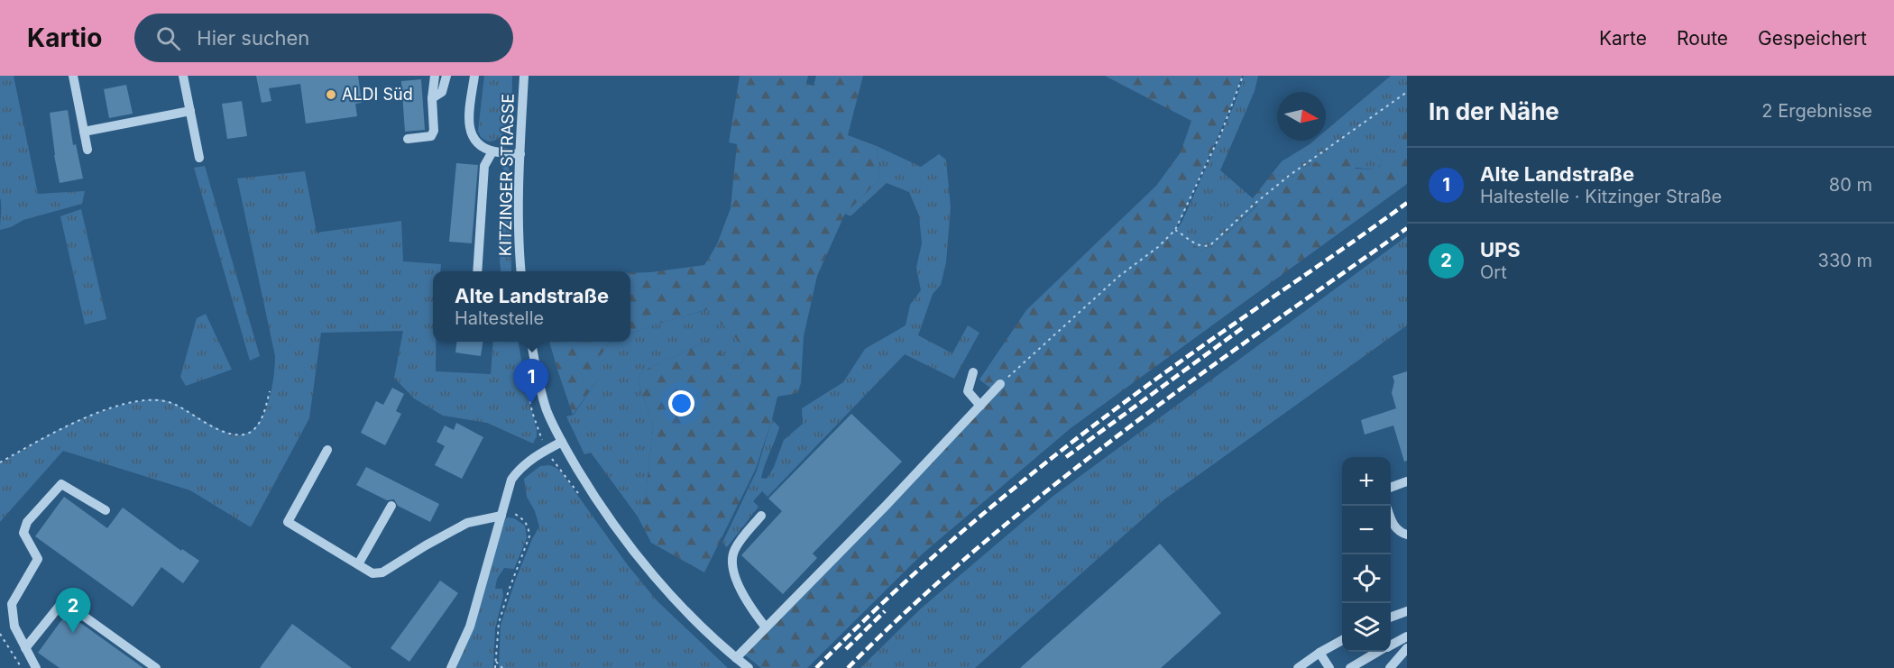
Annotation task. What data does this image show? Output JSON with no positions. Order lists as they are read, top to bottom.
{
  "streets": {
    "street": ["KITZINGER STRASSE"]
  },
  "places": ["ALDI Süd"],
  "north": "right",
  "page": {
    "header": "Kartio",
    "search": "Hier suchen",
    "nav": ["Karte", "Route", "Gespeichert"],
    "heading": ["In der Nähe", "2 Ergebnisse"],
    "list": [
      {
        "mark": "1",
        "name": "Alte Landstraße",
        "note": "Haltestelle · Kitzinger Straße",
        "value": "80 m"
      },
      {
        "mark": "2",
        "name": "UPS",
        "note": "Ort",
        "value": "330 m"
      }
    ],
    "popup": ["Alte Landstraße", "Haltestelle"],
    "pins": ["1", "2"],
    "map_buttons": ["+", "−"]
  }
}
